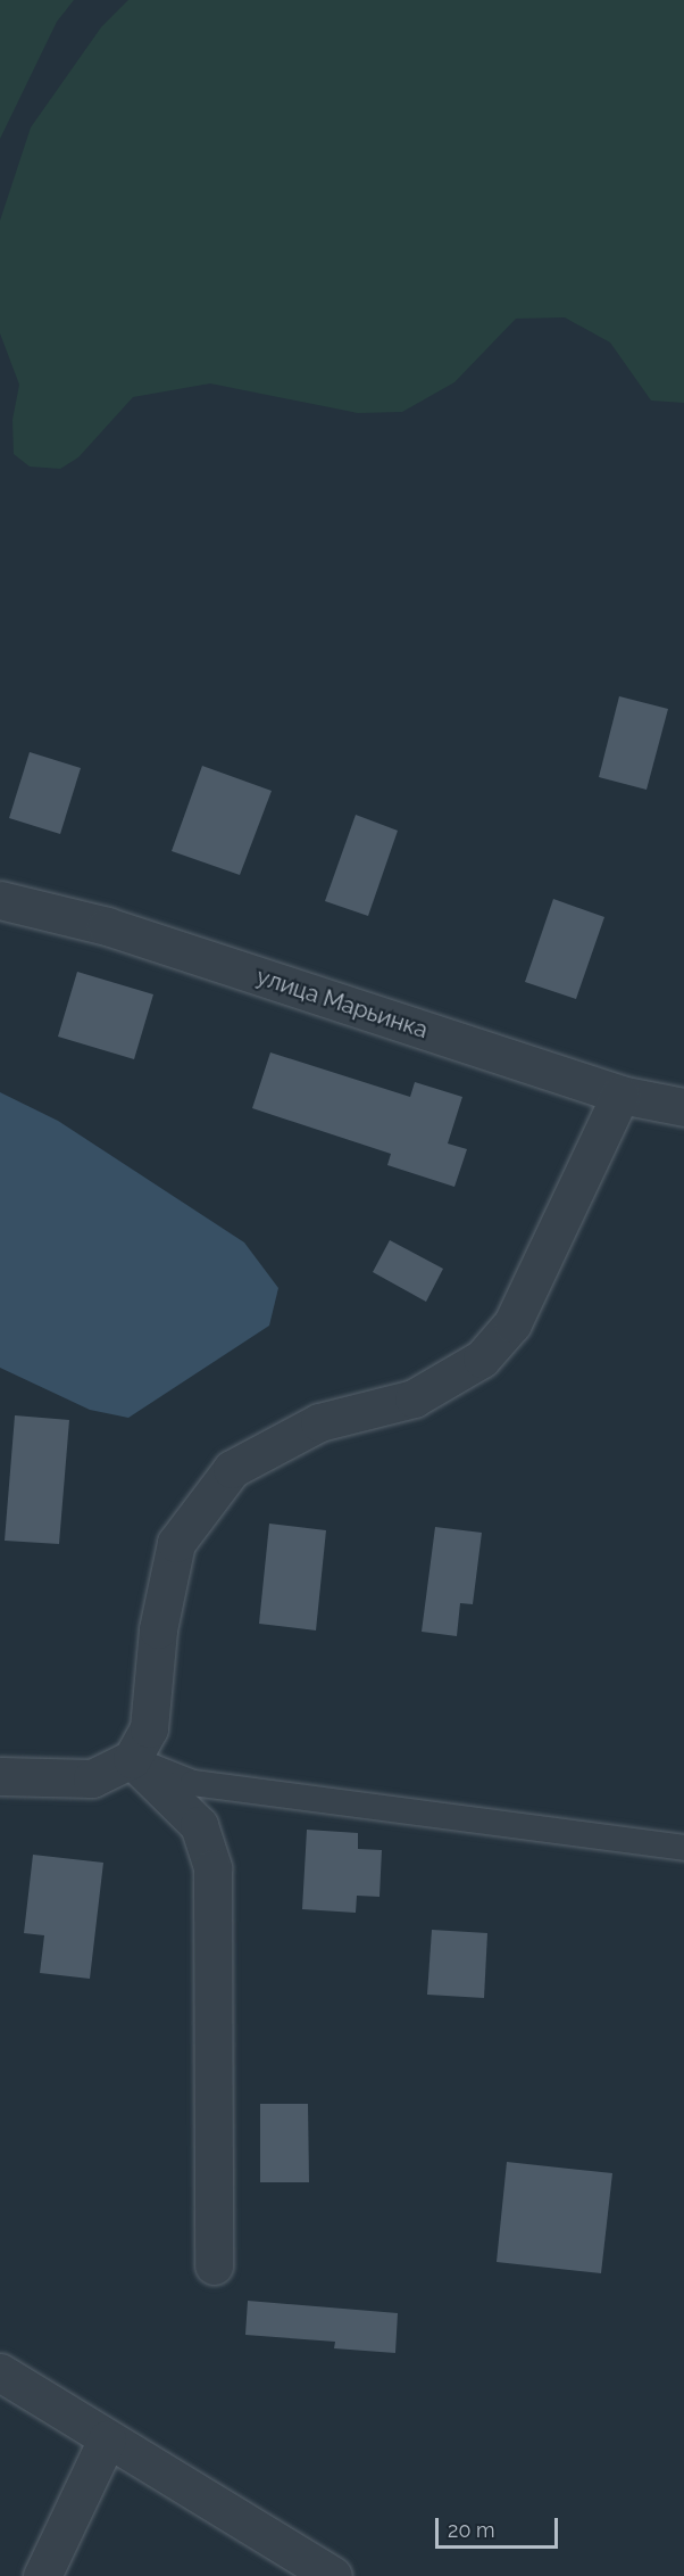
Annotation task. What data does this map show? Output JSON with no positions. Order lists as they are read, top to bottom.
{
  "streets": {
    "street": ["улица Марьинка"]
  },
  "scale_bar": "20 m"
}
